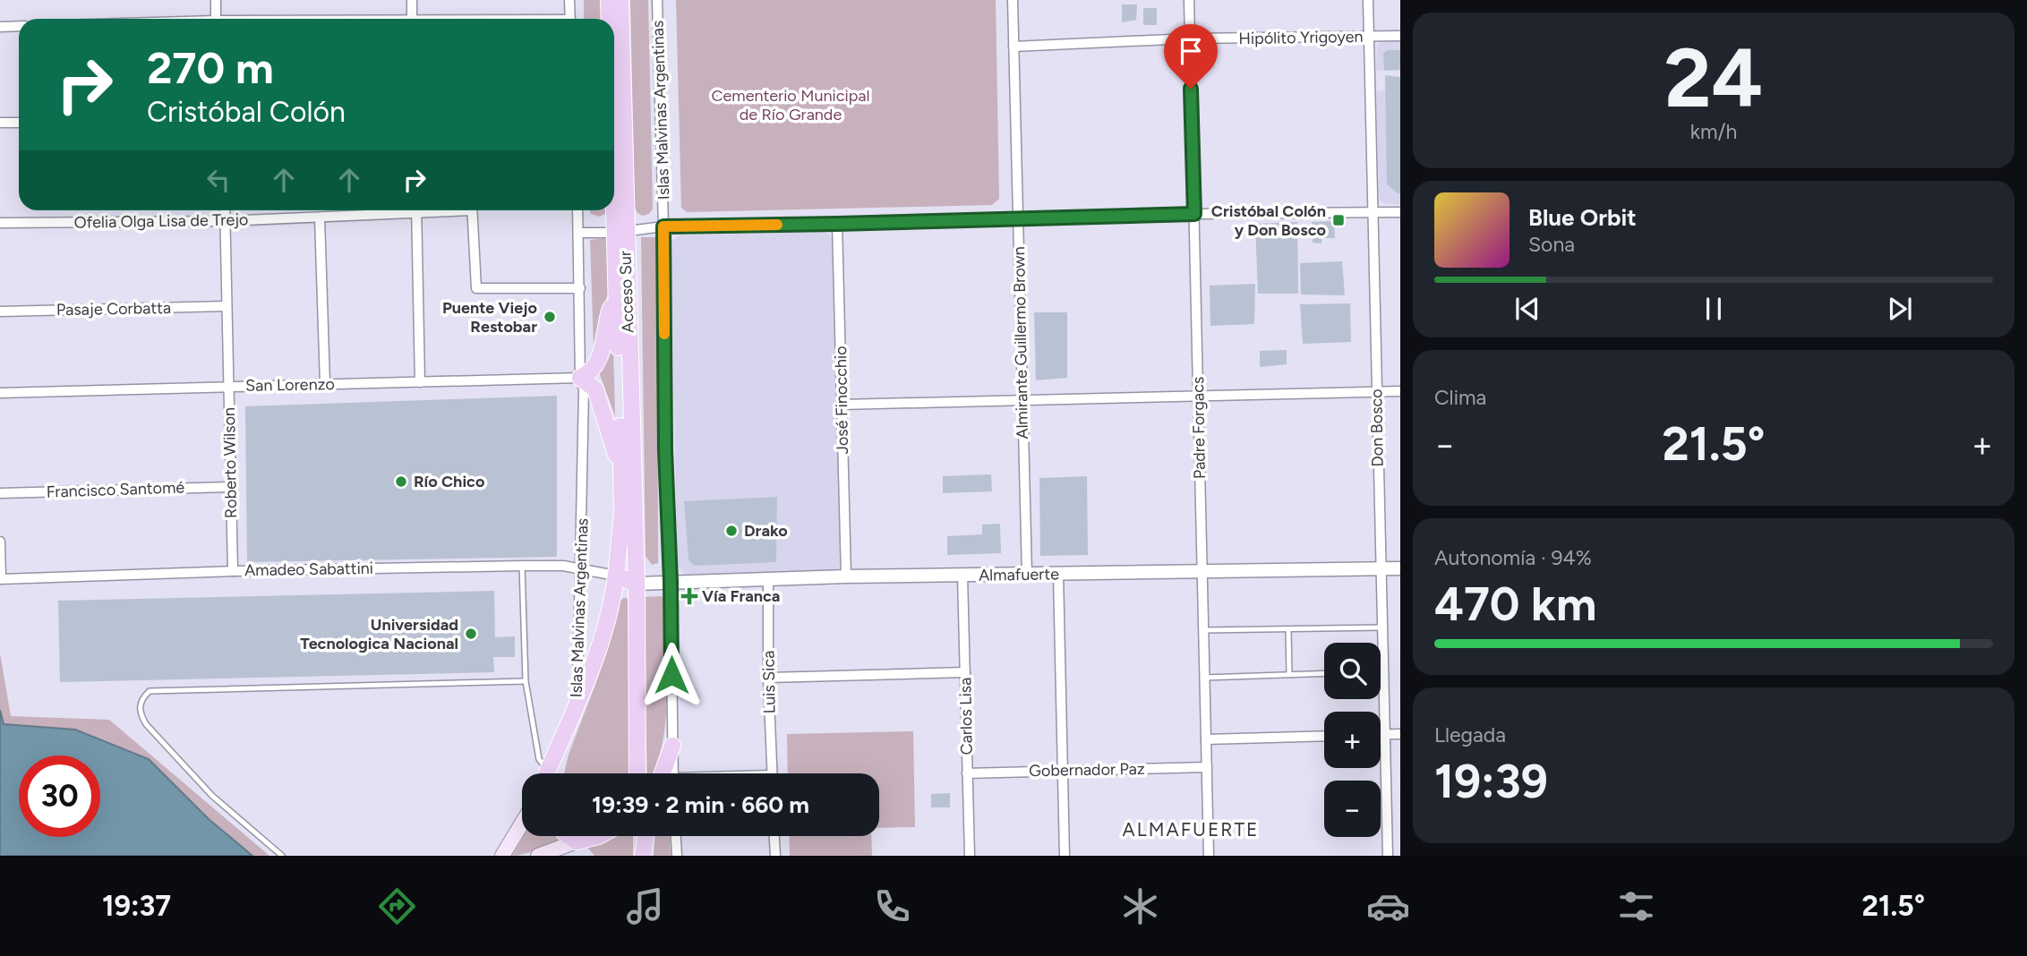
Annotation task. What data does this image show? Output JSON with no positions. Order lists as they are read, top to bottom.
{
  "streets": {
    "main road": ["Acceso Sur"],
    "street": [
      "Hipólito Yrigoyen",
      "Islas Malvinas Argentinas",
      "Ofelia Olga Lisa de Trejo",
      "Pasaje Corbatta",
      "Almirante Guillermo Brown",
      "San Lorenzo",
      "José Finocchio",
      "Padre Forgacs",
      "Don Bosco",
      "Roberto Wilson",
      "Francisco Santomé",
      "Amadeo Sabattini",
      "Almafuerte",
      "Luis Sica",
      "Carlos Lisa",
      "Gobernador Paz"
    ]
  },
  "crossings": [
    ["Hipólito Yrigoyen", "Almirante Guillermo Brown"],
    ["Hipólito Yrigoyen", "Padre Forgacs"],
    ["Hipólito Yrigoyen", "Don Bosco"],
    ["Islas Malvinas Argentinas", "Acceso Sur"],
    ["Islas Malvinas Argentinas", "San Lorenzo"],
    ["Islas Malvinas Argentinas", "Amadeo Sabattini"],
    ["Islas Malvinas Argentinas", "Almafuerte"],
    ["Ofelia Olga Lisa de Trejo", "Roberto Wilson"],
    ["Acceso Sur", "Amadeo Sabattini"],
    ["Acceso Sur", "Almafuerte"],
    ["Pasaje Corbatta", "Roberto Wilson"],
    ["Almirante Guillermo Brown", "Almafuerte"],
    ["San Lorenzo", "Roberto Wilson"],
    ["José Finocchio", "Almafuerte"],
    ["Padre Forgacs", "Almafuerte"],
    ["Padre Forgacs", "Gobernador Paz"],
    ["Don Bosco", "Almafuerte"],
    ["Roberto Wilson", "Francisco Santomé"],
    ["Roberto Wilson", "Amadeo Sabattini"],
    ["Almafuerte", "Luis Sica"],
    ["Almafuerte", "Carlos Lisa"],
    ["Carlos Lisa", "Gobernador Paz"]
  ],
  "districts": ["ALMAFUERTE"],
  "parks": ["Cementerio Municipal de Río Grande"],
  "places": {
    "transit": ["Cristóbal Colón y Don Bosco"],
    "other": [
      "Puente Viejo Restobar",
      "Río Chico",
      "Drako",
      "Universidad Tecnologica Nacional"
    ],
    "health": ["Vía Franca"]
  },
  "page": {
    "tile": [
      ["24", "km/h"],
      "Clima",
      ["Autonomía · 94%", "470 km"],
      ["Llegada", "19:39"]
    ],
    "turn": ["270 m", "Cristóbal Colón"],
    "song": ["Blue Orbit", "Sona"],
    "heat": ["−", "21.5°", "+"],
    "map_buttons": ["+", "−"],
    "limit": "30",
    "trip": "19:39 · 2 min · 660 m",
    "tabs": ["19:37", "21.5°"]
  }
}
